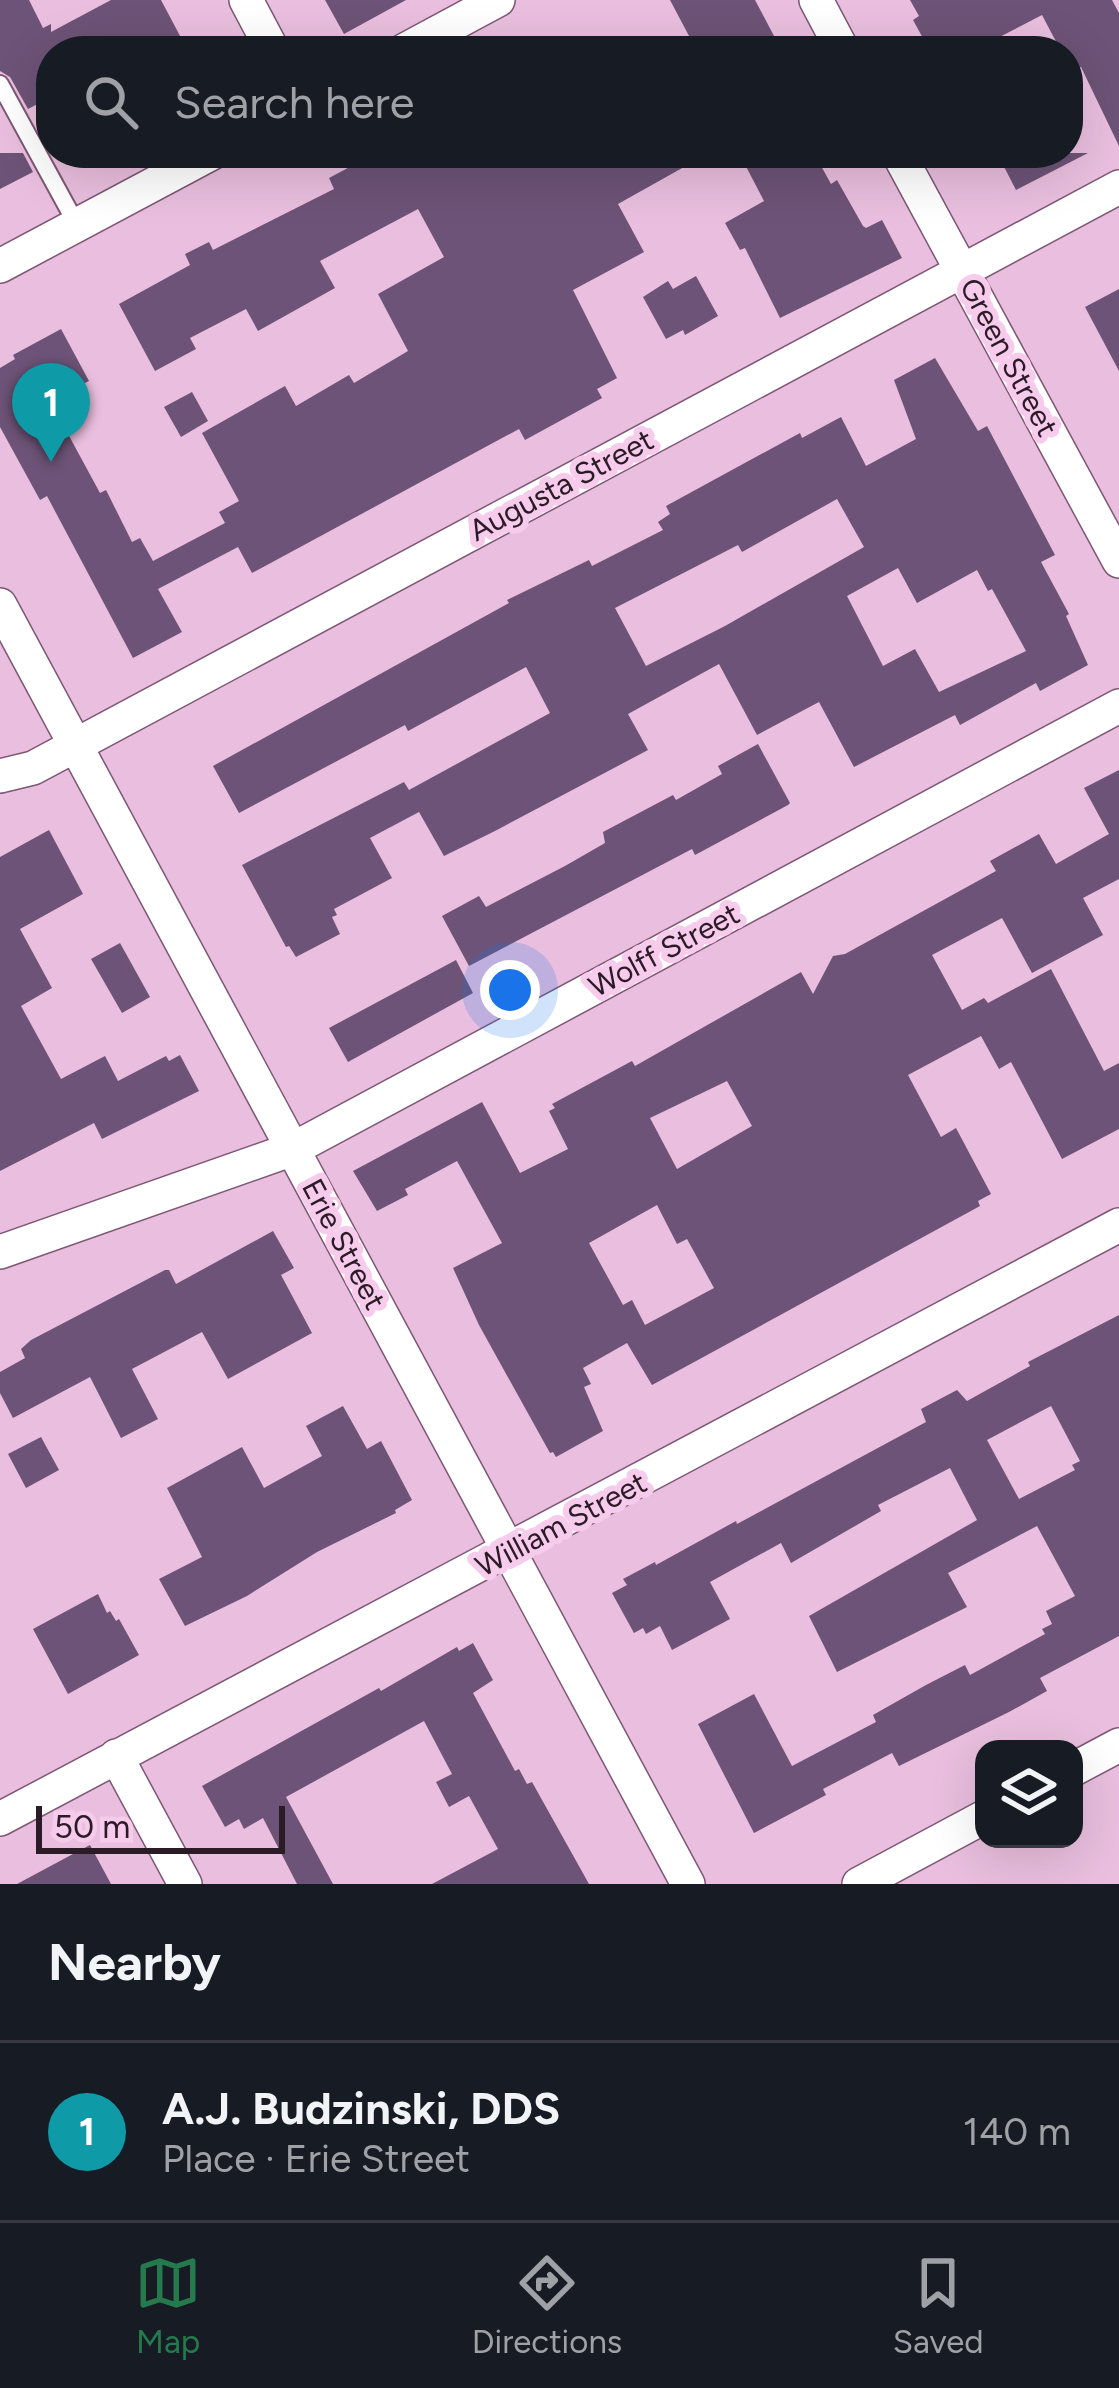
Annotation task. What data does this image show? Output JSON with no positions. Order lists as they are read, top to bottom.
{
  "streets": {
    "street": [
      "Green Street",
      "Augusta Street",
      "Wolff Street",
      "Erie Street",
      "William Street"
    ]
  },
  "crossings": [
    ["Green Street", "Augusta Street"],
    ["Augusta Street", "Erie Street"],
    ["Wolff Street", "Erie Street"],
    ["Erie Street", "William Street"]
  ],
  "scale_bar": "50 m",
  "page": {
    "search": "Search here",
    "pins": "1",
    "scale": "50 m",
    "heading": "Nearby",
    "list": [
      {
        "mark": "1",
        "name": "A.J. Budzinski, DDS",
        "note": "Place · Erie Street",
        "value": "140 m"
      }
    ],
    "nav": ["Map", "Directions", "Saved"]
  }
}
